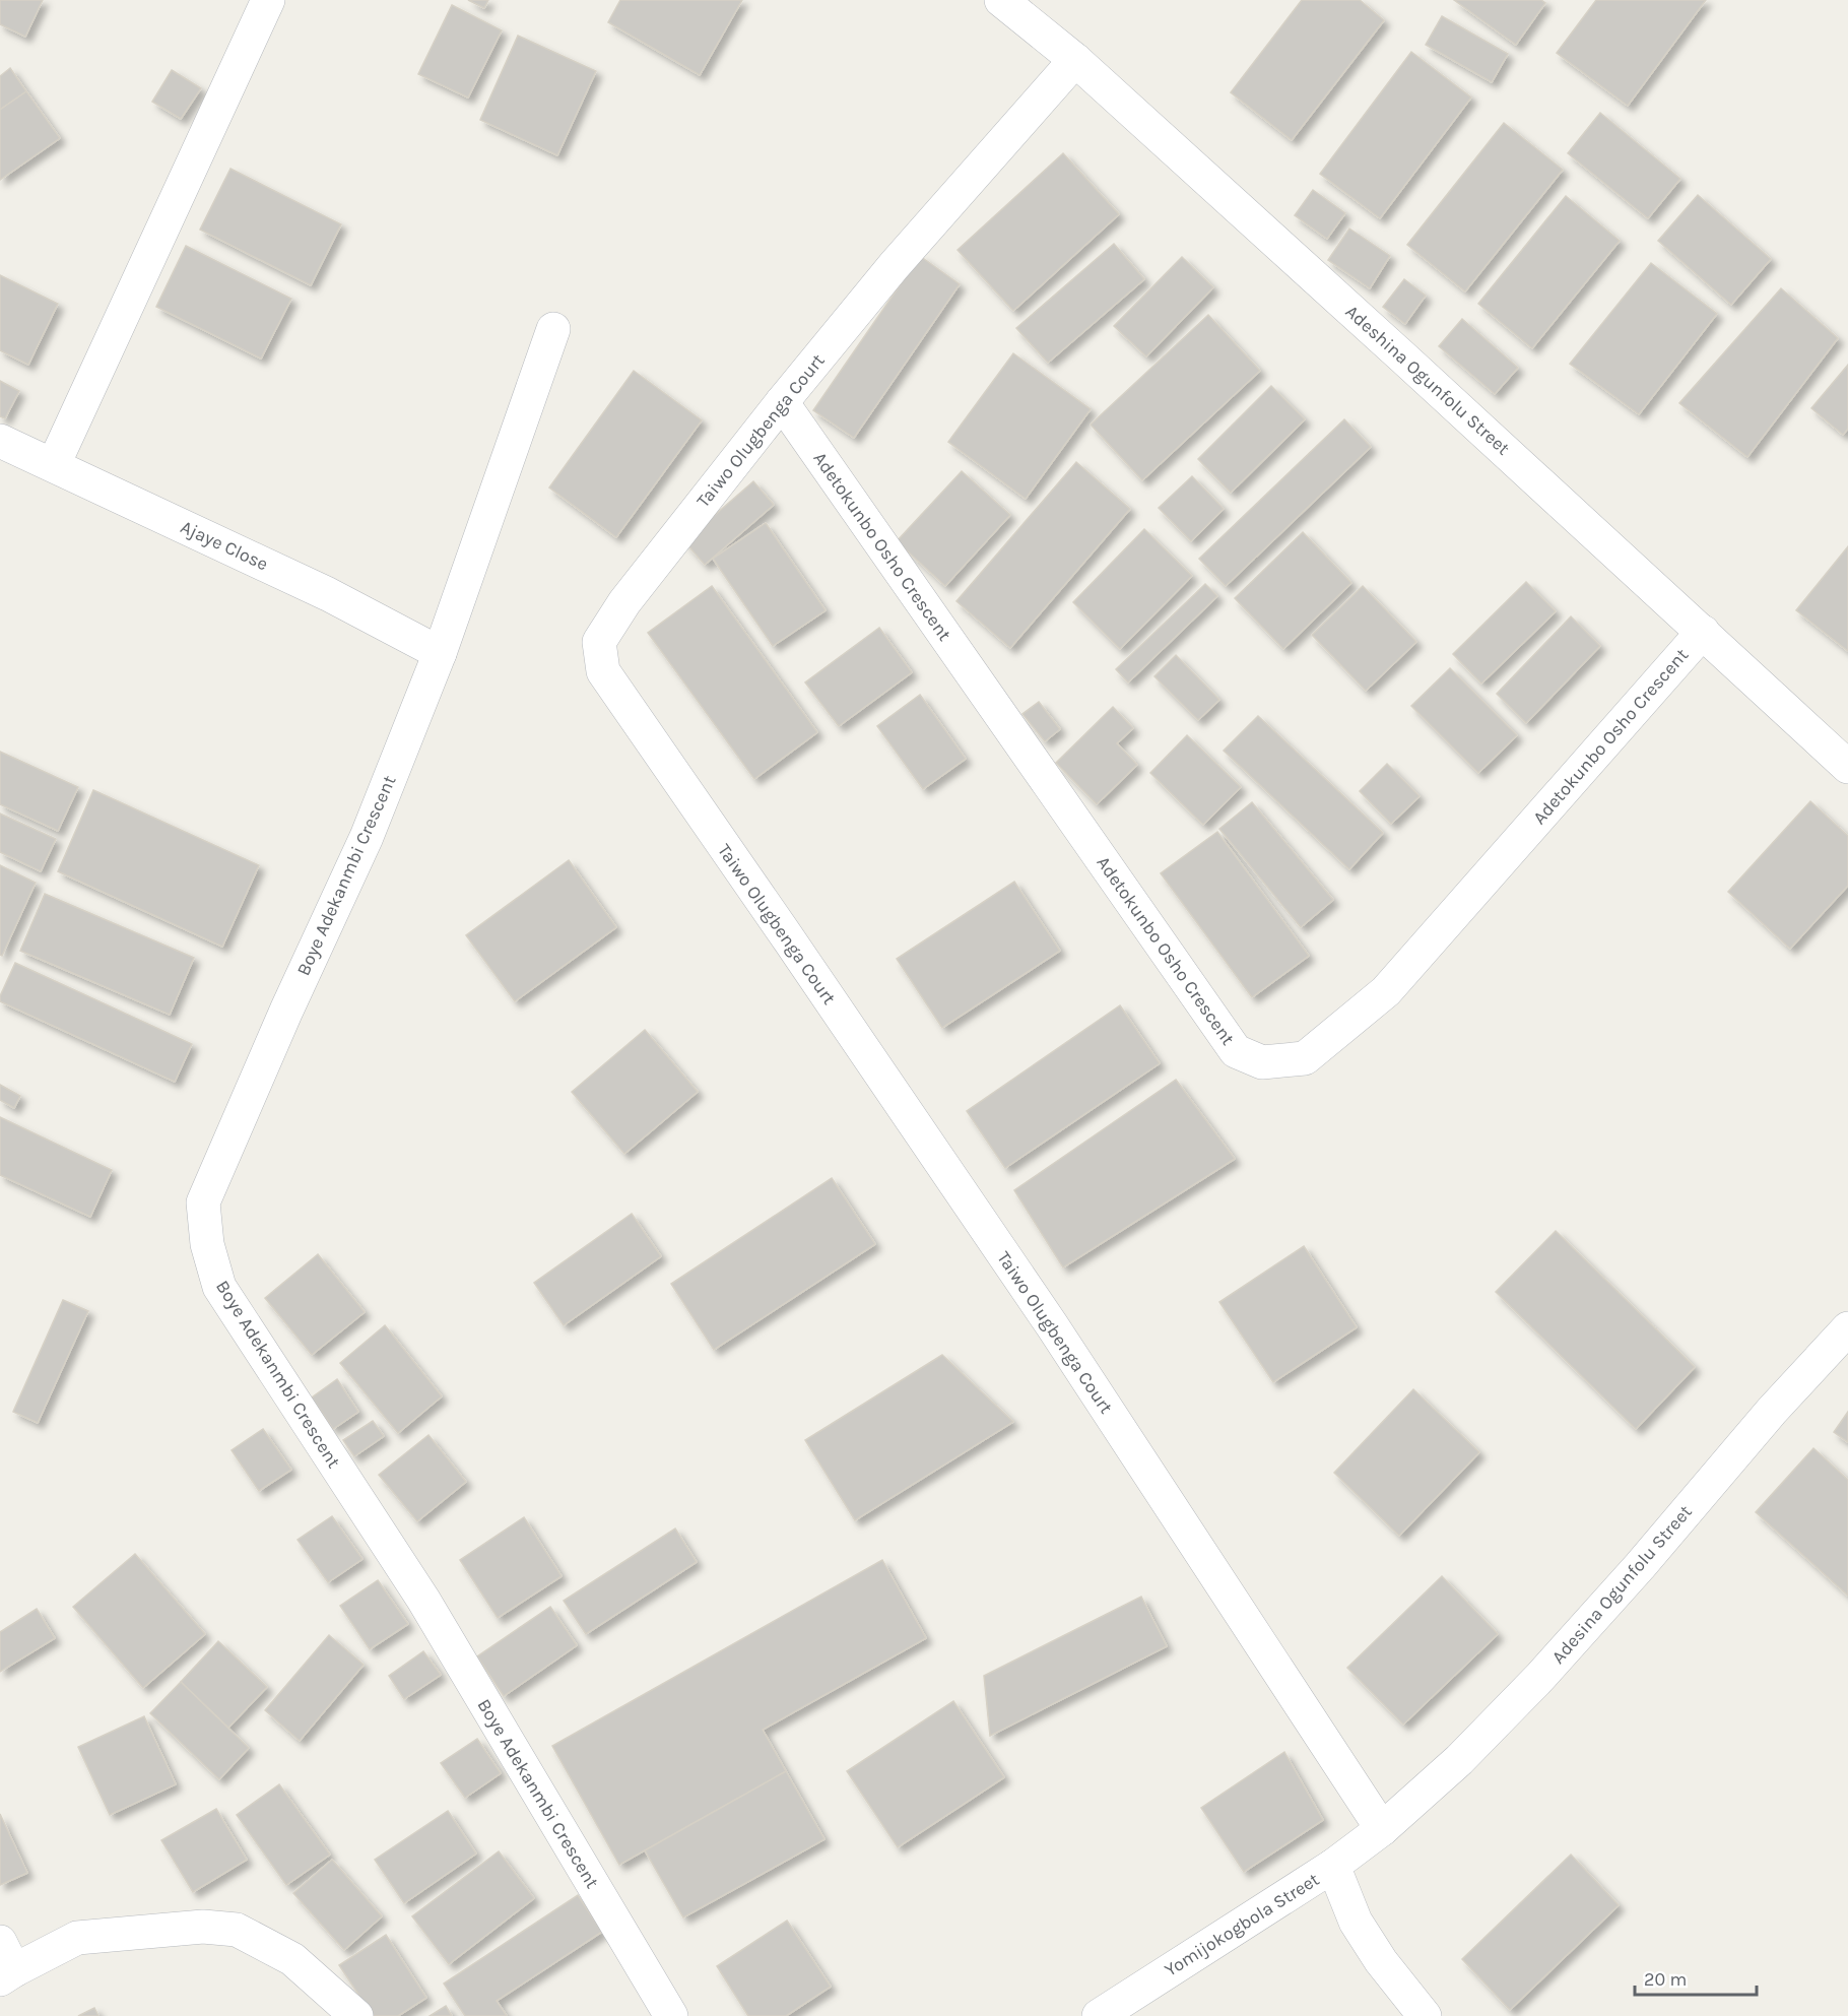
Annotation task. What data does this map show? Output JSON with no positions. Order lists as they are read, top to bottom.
{
  "streets": {
    "street": [
      "Adeshina Ogunfolu Street",
      "Taiwo Olugbenga Court",
      "Ajaye Close",
      "Adetokunbo Osho Crescent",
      "Boye Adekanmbi Crescent",
      "Adesina Ogunfolu Street",
      "Yomijokogbola Street"
    ]
  },
  "crossings": [
    ["Adeshina Ogunfolu Street", "Taiwo Olugbenga Court"],
    ["Adeshina Ogunfolu Street", "Adetokunbo Osho Crescent"],
    ["Taiwo Olugbenga Court", "Adetokunbo Osho Crescent"],
    ["Taiwo Olugbenga Court", "Adesina Ogunfolu Street"],
    ["Taiwo Olugbenga Court", "Yomijokogbola Street"],
    ["Ajaye Close", "Boye Adekanmbi Crescent"],
    ["Adesina Ogunfolu Street", "Yomijokogbola Street"]
  ],
  "scale_bar": "20 m"
}
